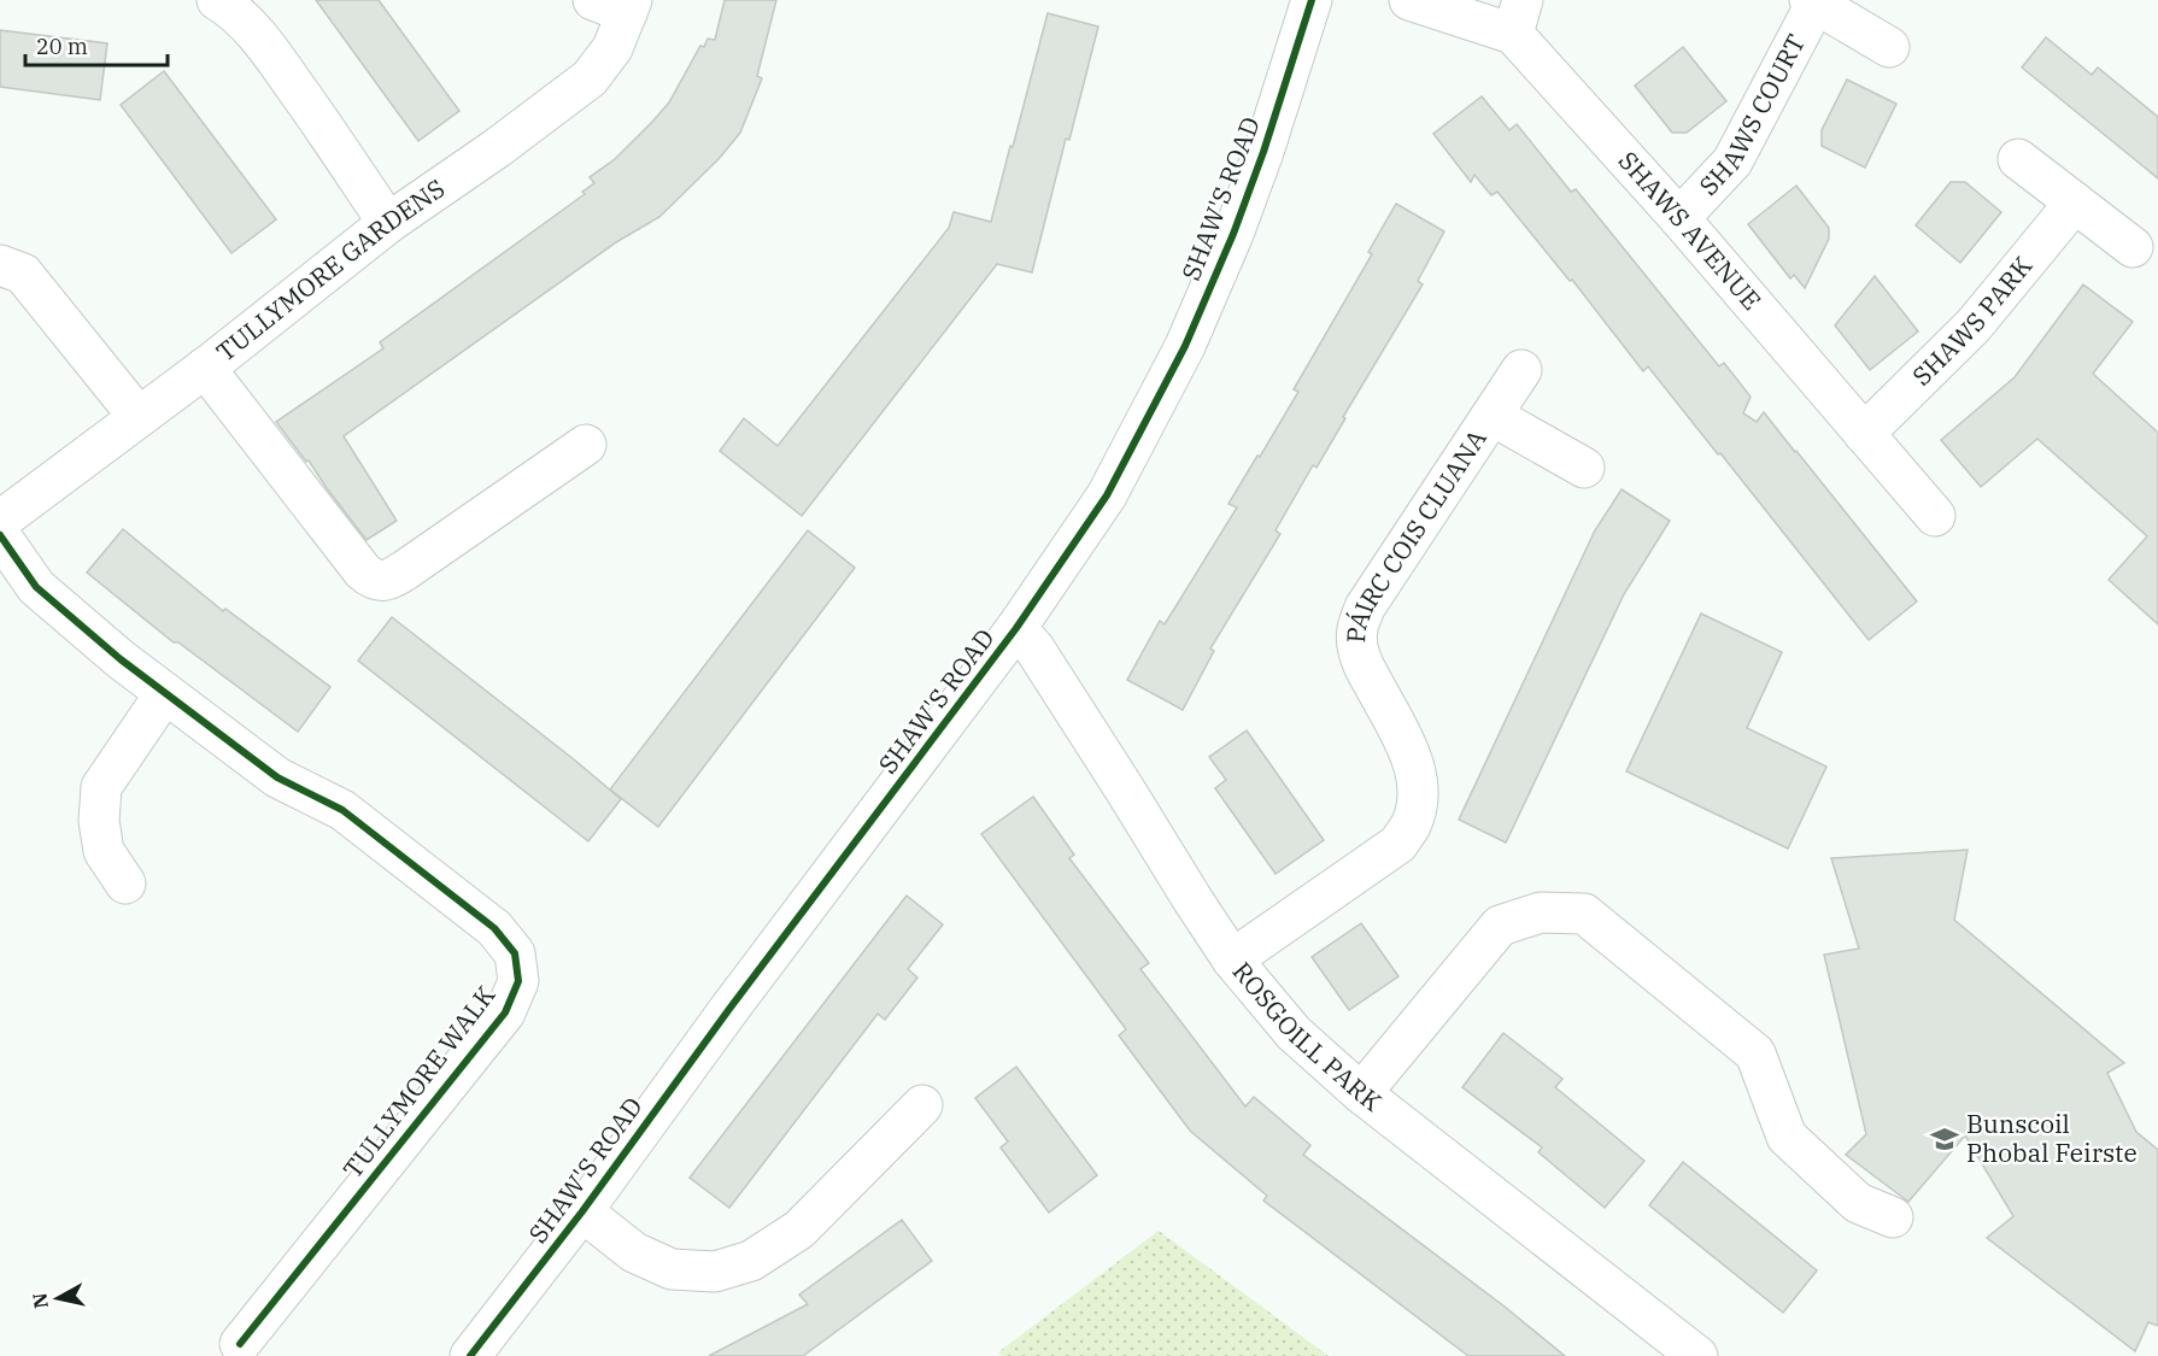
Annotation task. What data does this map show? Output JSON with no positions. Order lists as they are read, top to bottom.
{
  "streets": {
    "street": [
      "SHAWS COURT",
      "SHAW'S ROAD",
      "SHAWS AVENUE",
      "TULLYMORE GARDENS",
      "SHAWS PARK",
      "PÁIRC COIS CLUANA",
      "ROSGOILL PARK",
      "TULLYMORE WALK"
    ]
  },
  "crossings": [
    ["SHAWS COURT", "SHAWS AVENUE"],
    ["SHAW'S ROAD", "ROSGOILL PARK"],
    ["SHAWS AVENUE", "SHAWS PARK"],
    ["PÁIRC COIS CLUANA", "ROSGOILL PARK"]
  ],
  "places": {
    "school or university": ["Bunscoil Phobal Feirste"]
  },
  "scale_bar": "20 m",
  "north": "left"
}
